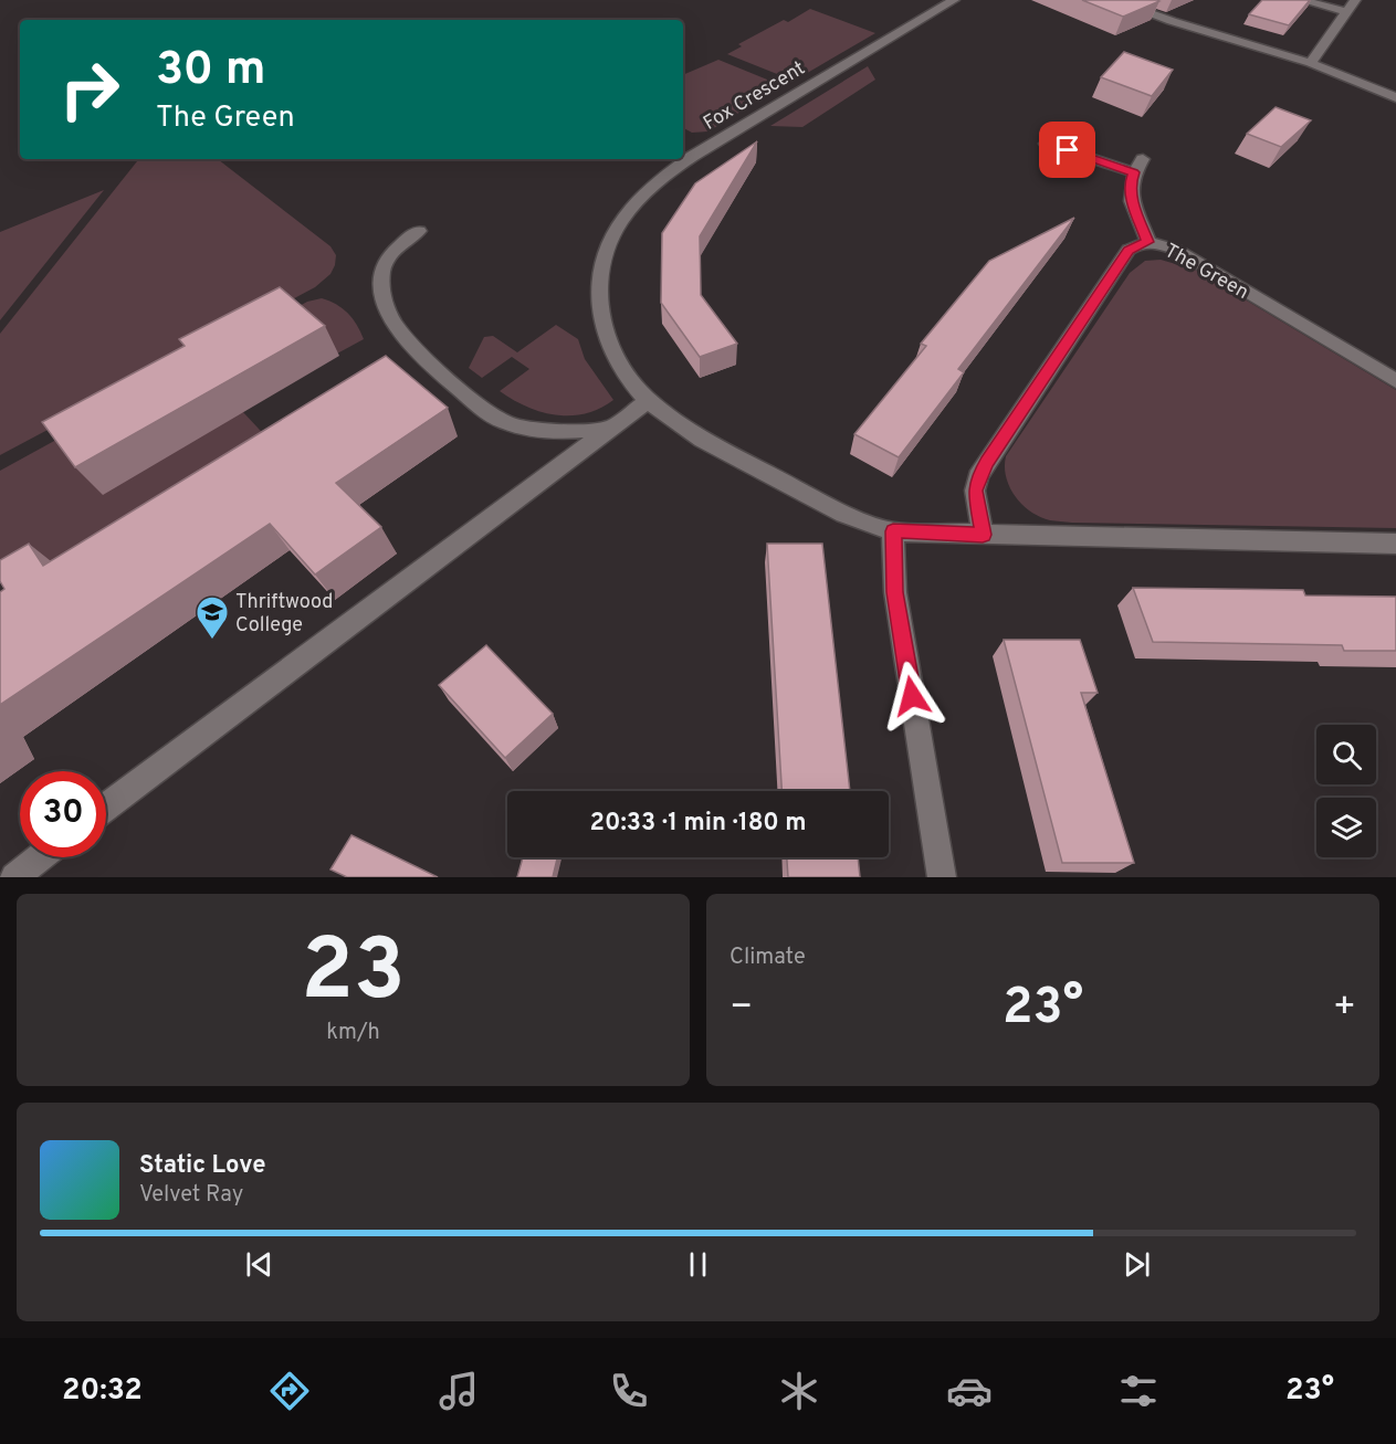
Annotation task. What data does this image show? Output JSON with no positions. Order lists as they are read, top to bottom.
{
  "streets": {
    "street": ["Fox Crescent", "The Green"]
  },
  "places": {
    "school or university": ["Thriftwood College"]
  },
  "page": {
    "turn": ["30 m", "The Green"],
    "limit": "30",
    "trip": "20:33 · 1 min · 180 m",
    "tile": [
      ["23", "km/h"],
      "Climate"
    ],
    "heat": ["−", "23°", "+"],
    "song": ["Static Love", "Velvet Ray"],
    "tabs": ["20:32", "23°"]
  }
}
